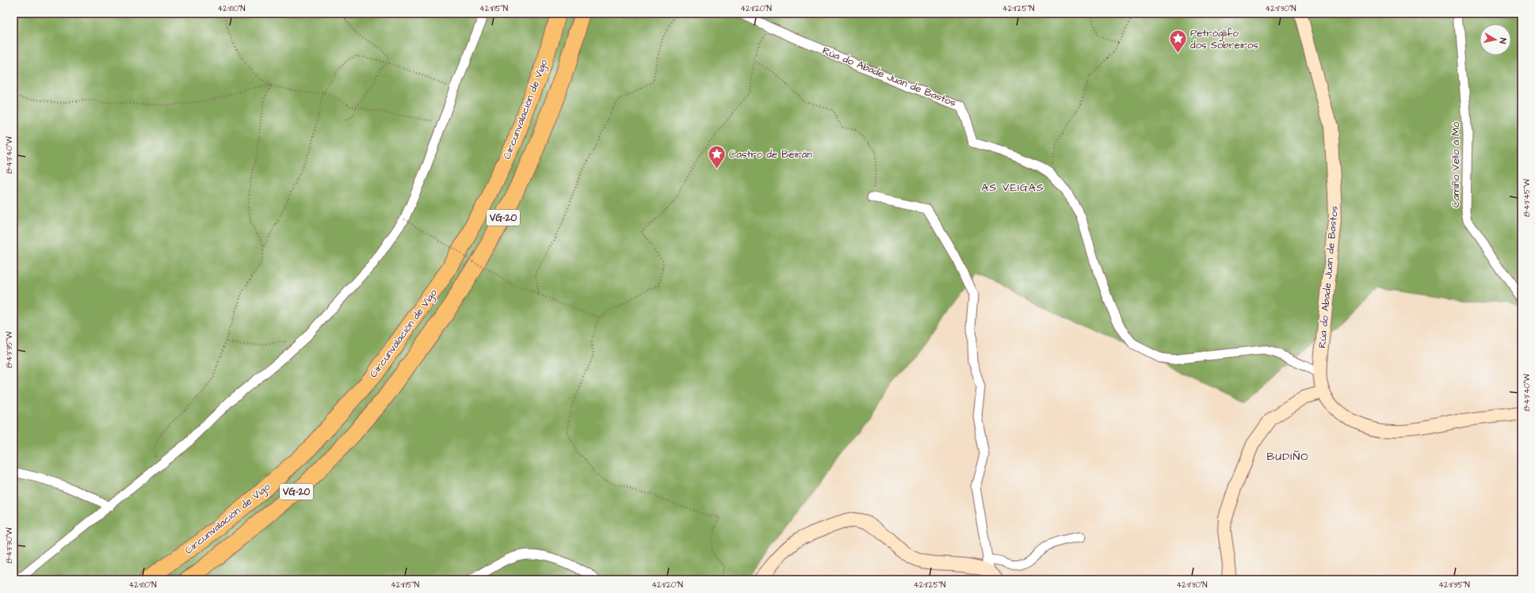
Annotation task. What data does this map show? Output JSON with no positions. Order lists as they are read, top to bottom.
{
  "streets": {
    "highway": ["Circunvalación de Vigo", "VG-20"],
    "street": ["Rúa do Abade Juan de Bastos", "Camiño Vello á Mó"]
  },
  "districts": ["AS VEIGAS", "BUDIÑO"],
  "places": {
    "place": ["Petróglifo dos Sobreiros", "Castro de Beirán"]
  },
  "north": "right",
  "coordinates": [
    "42°11'10\"N",
    "42°11'15\"N",
    "42°11'20\"N",
    "42°11'25\"N",
    "42°11'30\"N",
    "8°43'40\"W",
    "8°43'45\"W",
    "8°43'35\"W",
    "8°43'30\"W",
    "42°11'35\"N"
  ]
}
